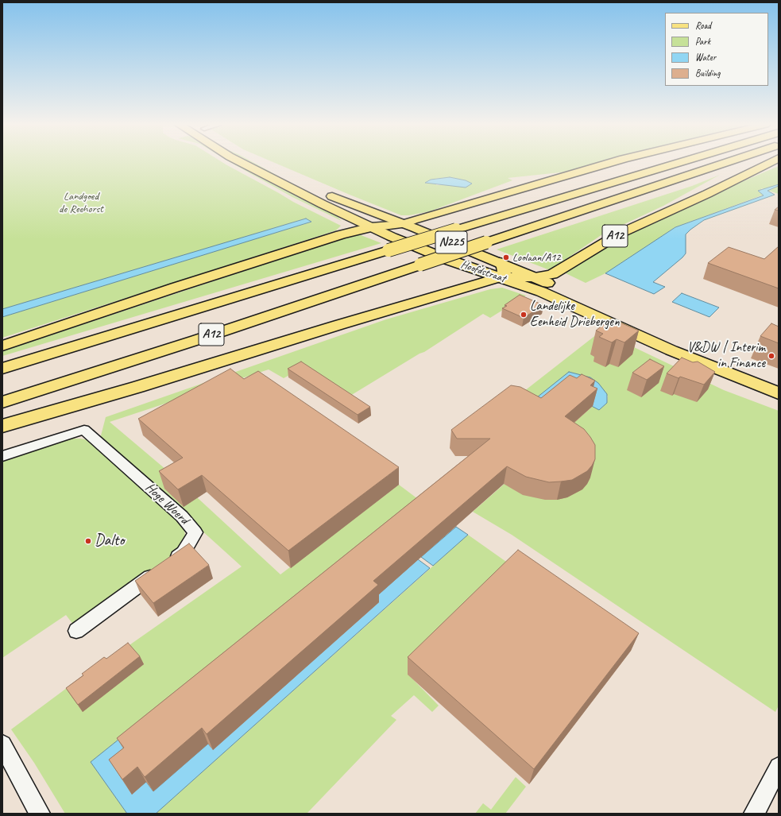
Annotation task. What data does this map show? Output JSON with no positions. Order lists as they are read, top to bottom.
{
  "streets": {
    "main road": ["A12", "N225", "Hoofdstraat"],
    "street": ["Hoge Woerd"]
  },
  "crossings": [
    ["A12", "Hoofdstraat"]
  ],
  "parks": ["Landgoed de Reehorst"],
  "places": [
    "Loolaan/A12",
    "Landelijke Eenheid Driebergen",
    "V&DW | Interim in Finance",
    "Dalto"
  ],
  "legend": [
    "Road",
    "Park",
    "Water",
    "Building"
  ]
}
